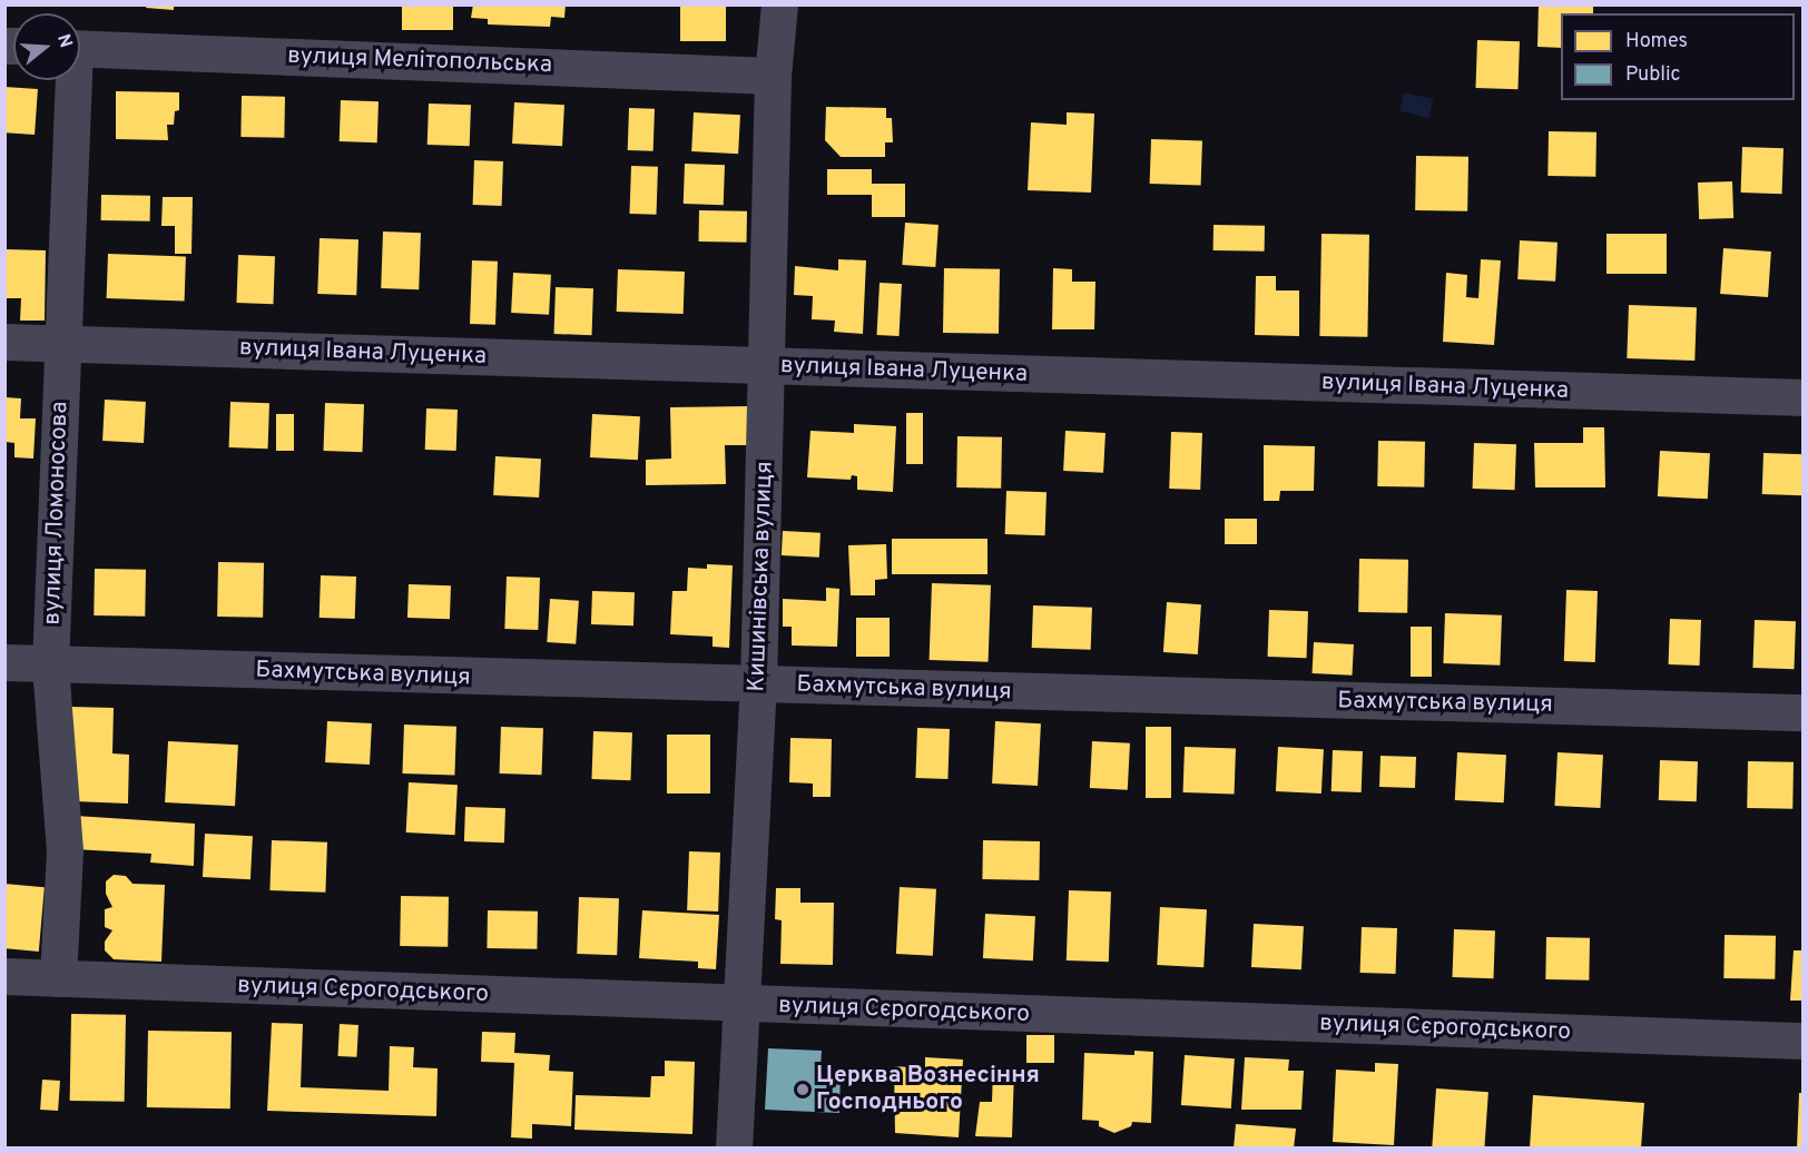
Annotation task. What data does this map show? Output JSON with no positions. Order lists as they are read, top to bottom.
{
  "streets": {
    "street": [
      "вулиця Мелітопольська",
      "вулиця Івана Луценка",
      "вулиця Ломоносова",
      "Кишинівська вулиця",
      "Бахмутська вулиця",
      "вулиця Сєрогодського"
    ]
  },
  "crossings": [
    ["вулиця Мелітопольська", "Кишинівська вулиця"],
    ["вулиця Івана Луценка", "вулиця Ломоносова"],
    ["вулиця Івана Луценка", "Кишинівська вулиця"],
    ["вулиця Ломоносова", "Бахмутська вулиця"],
    ["вулиця Ломоносова", "вулиця Сєрогодського"],
    ["Кишинівська вулиця", "Бахмутська вулиця"],
    ["Кишинівська вулиця", "вулиця Сєрогодського"]
  ],
  "places": ["Церква Вознесіння Господнього"],
  "legend": ["Homes", "Public"],
  "north": "right"
}
